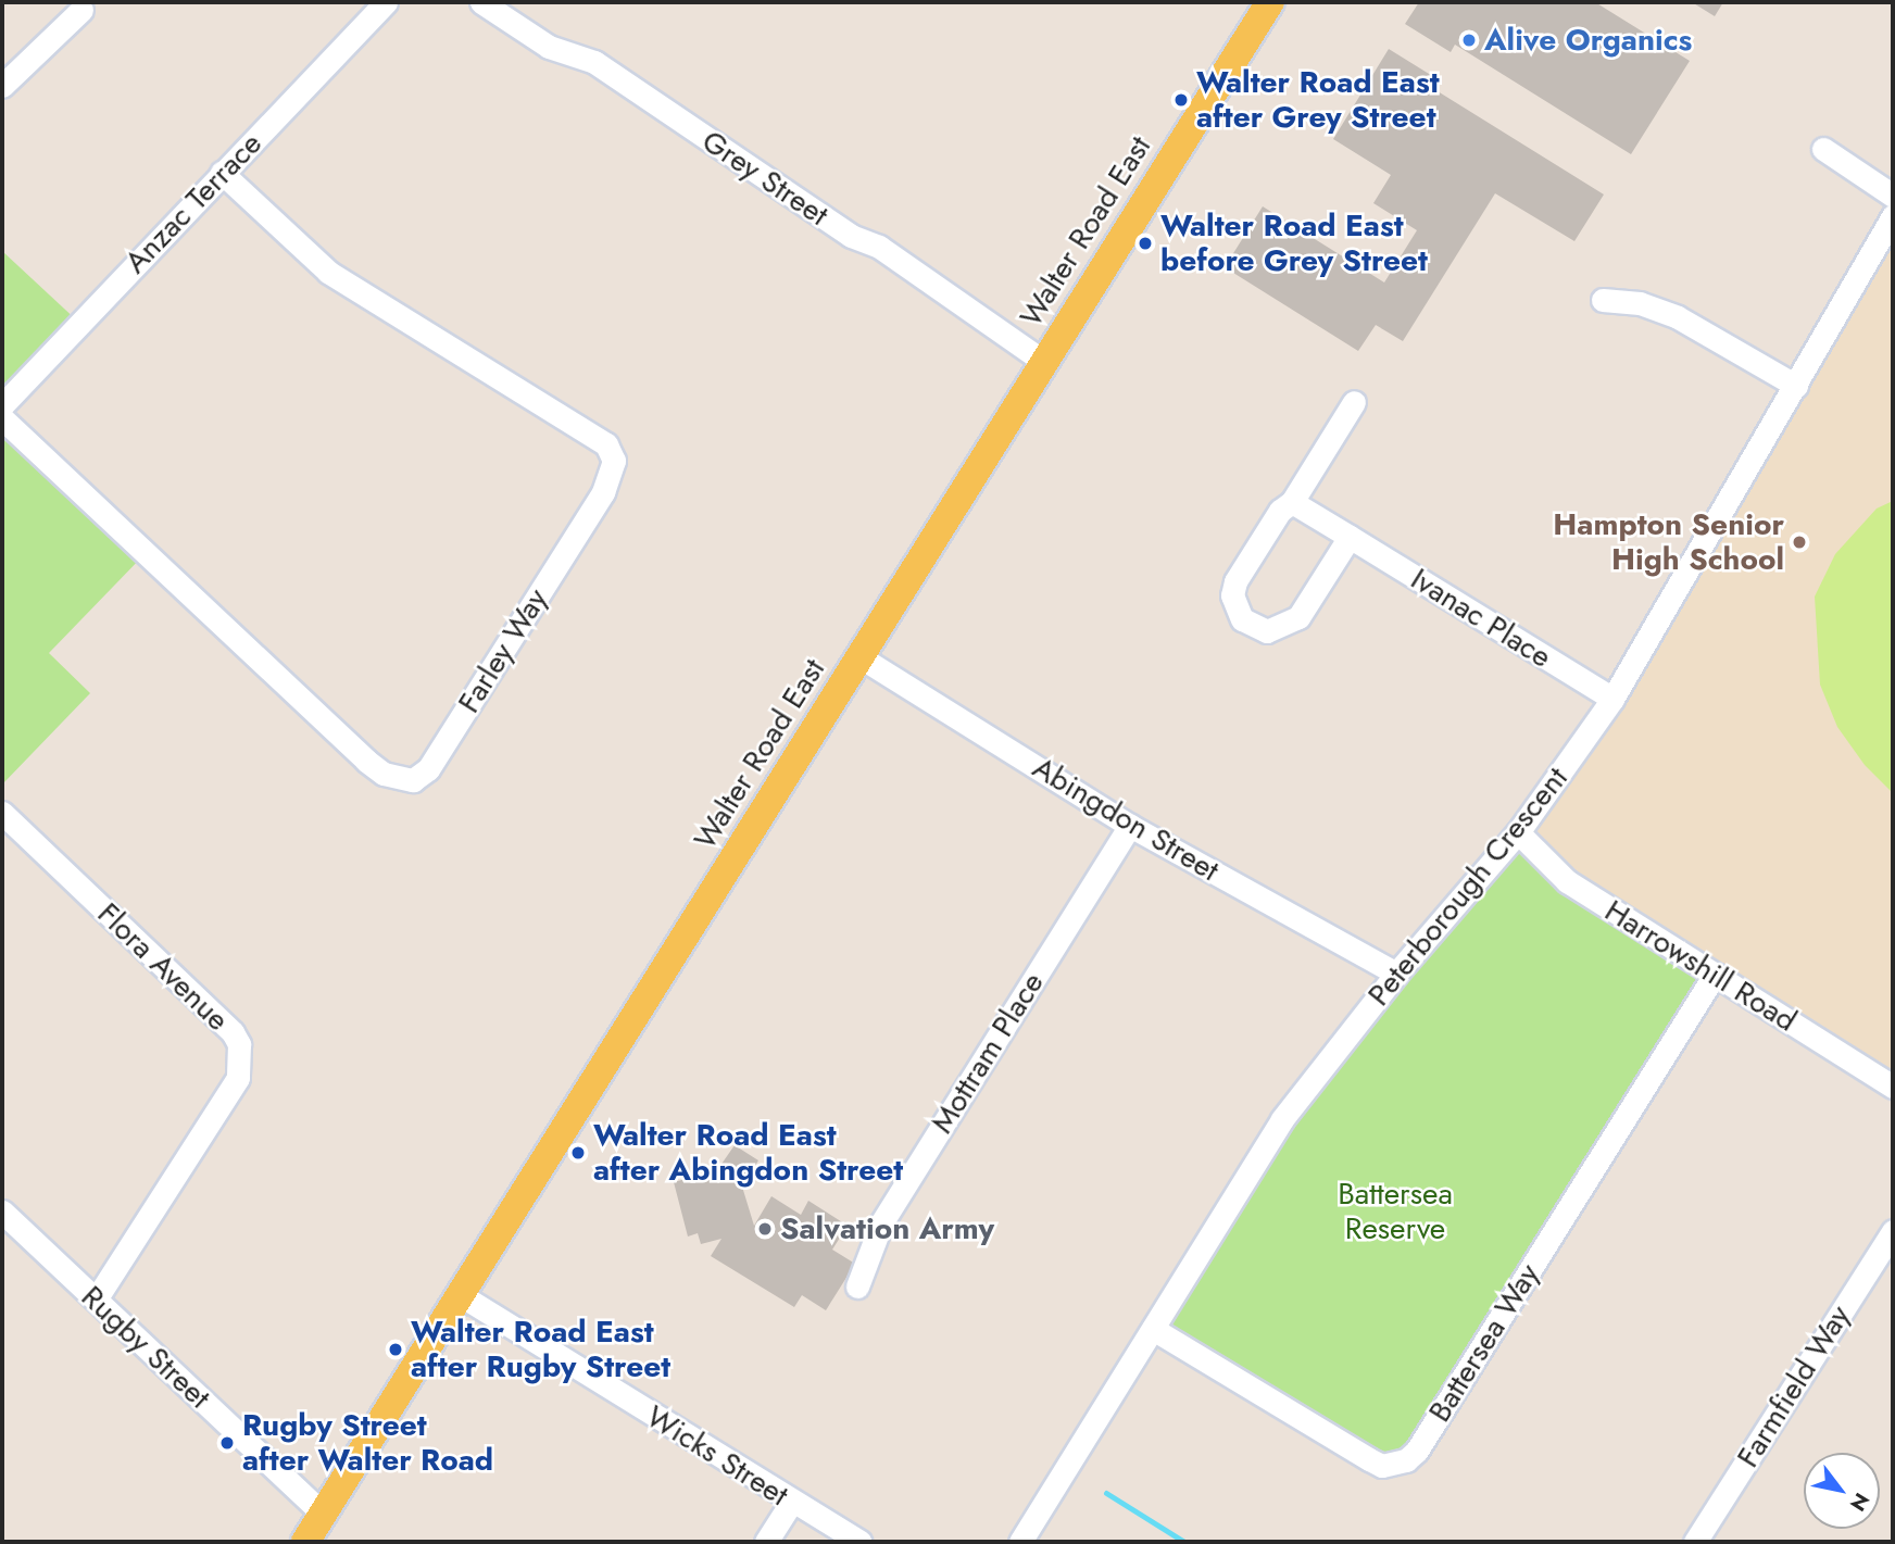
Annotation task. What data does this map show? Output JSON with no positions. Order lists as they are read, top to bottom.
{
  "streets": {
    "main road": ["Walter Road East"],
    "street": [
      "Grey Street",
      "Anzac Terrace",
      "Ivanac Place",
      "Farley Way",
      "Abingdon Street",
      "Peterborough Crescent",
      "Harrowshill Road",
      "Flora Avenue",
      "Mottram Place",
      "Battersea Way",
      "Rugby Street",
      "Farmfield Way",
      "Wicks Street"
    ]
  },
  "crossings": [
    ["Grey Street", "Walter Road East"],
    ["Anzac Terrace", "Farley Way"],
    ["Walter Road East", "Abingdon Street"],
    ["Walter Road East", "Rugby Street"],
    ["Walter Road East", "Wicks Street"],
    ["Ivanac Place", "Peterborough Crescent"],
    ["Abingdon Street", "Peterborough Crescent"],
    ["Abingdon Street", "Mottram Place"],
    ["Peterborough Crescent", "Harrowshill Road"],
    ["Peterborough Crescent", "Battersea Way"],
    ["Harrowshill Road", "Battersea Way"],
    ["Flora Avenue", "Rugby Street"]
  ],
  "parks": ["Battersea Reserve"],
  "places": [
    "Alive Organics",
    "Walter Road East after Grey Street",
    "Walter Road East before Grey Street",
    "Hampton Senior High School",
    "Walter Road East after Abingdon Street",
    "Salvation Army",
    "Walter Road East after Rugby Street",
    "Rugby Street after Walter Road"
  ],
  "north": "bottom right"
}
